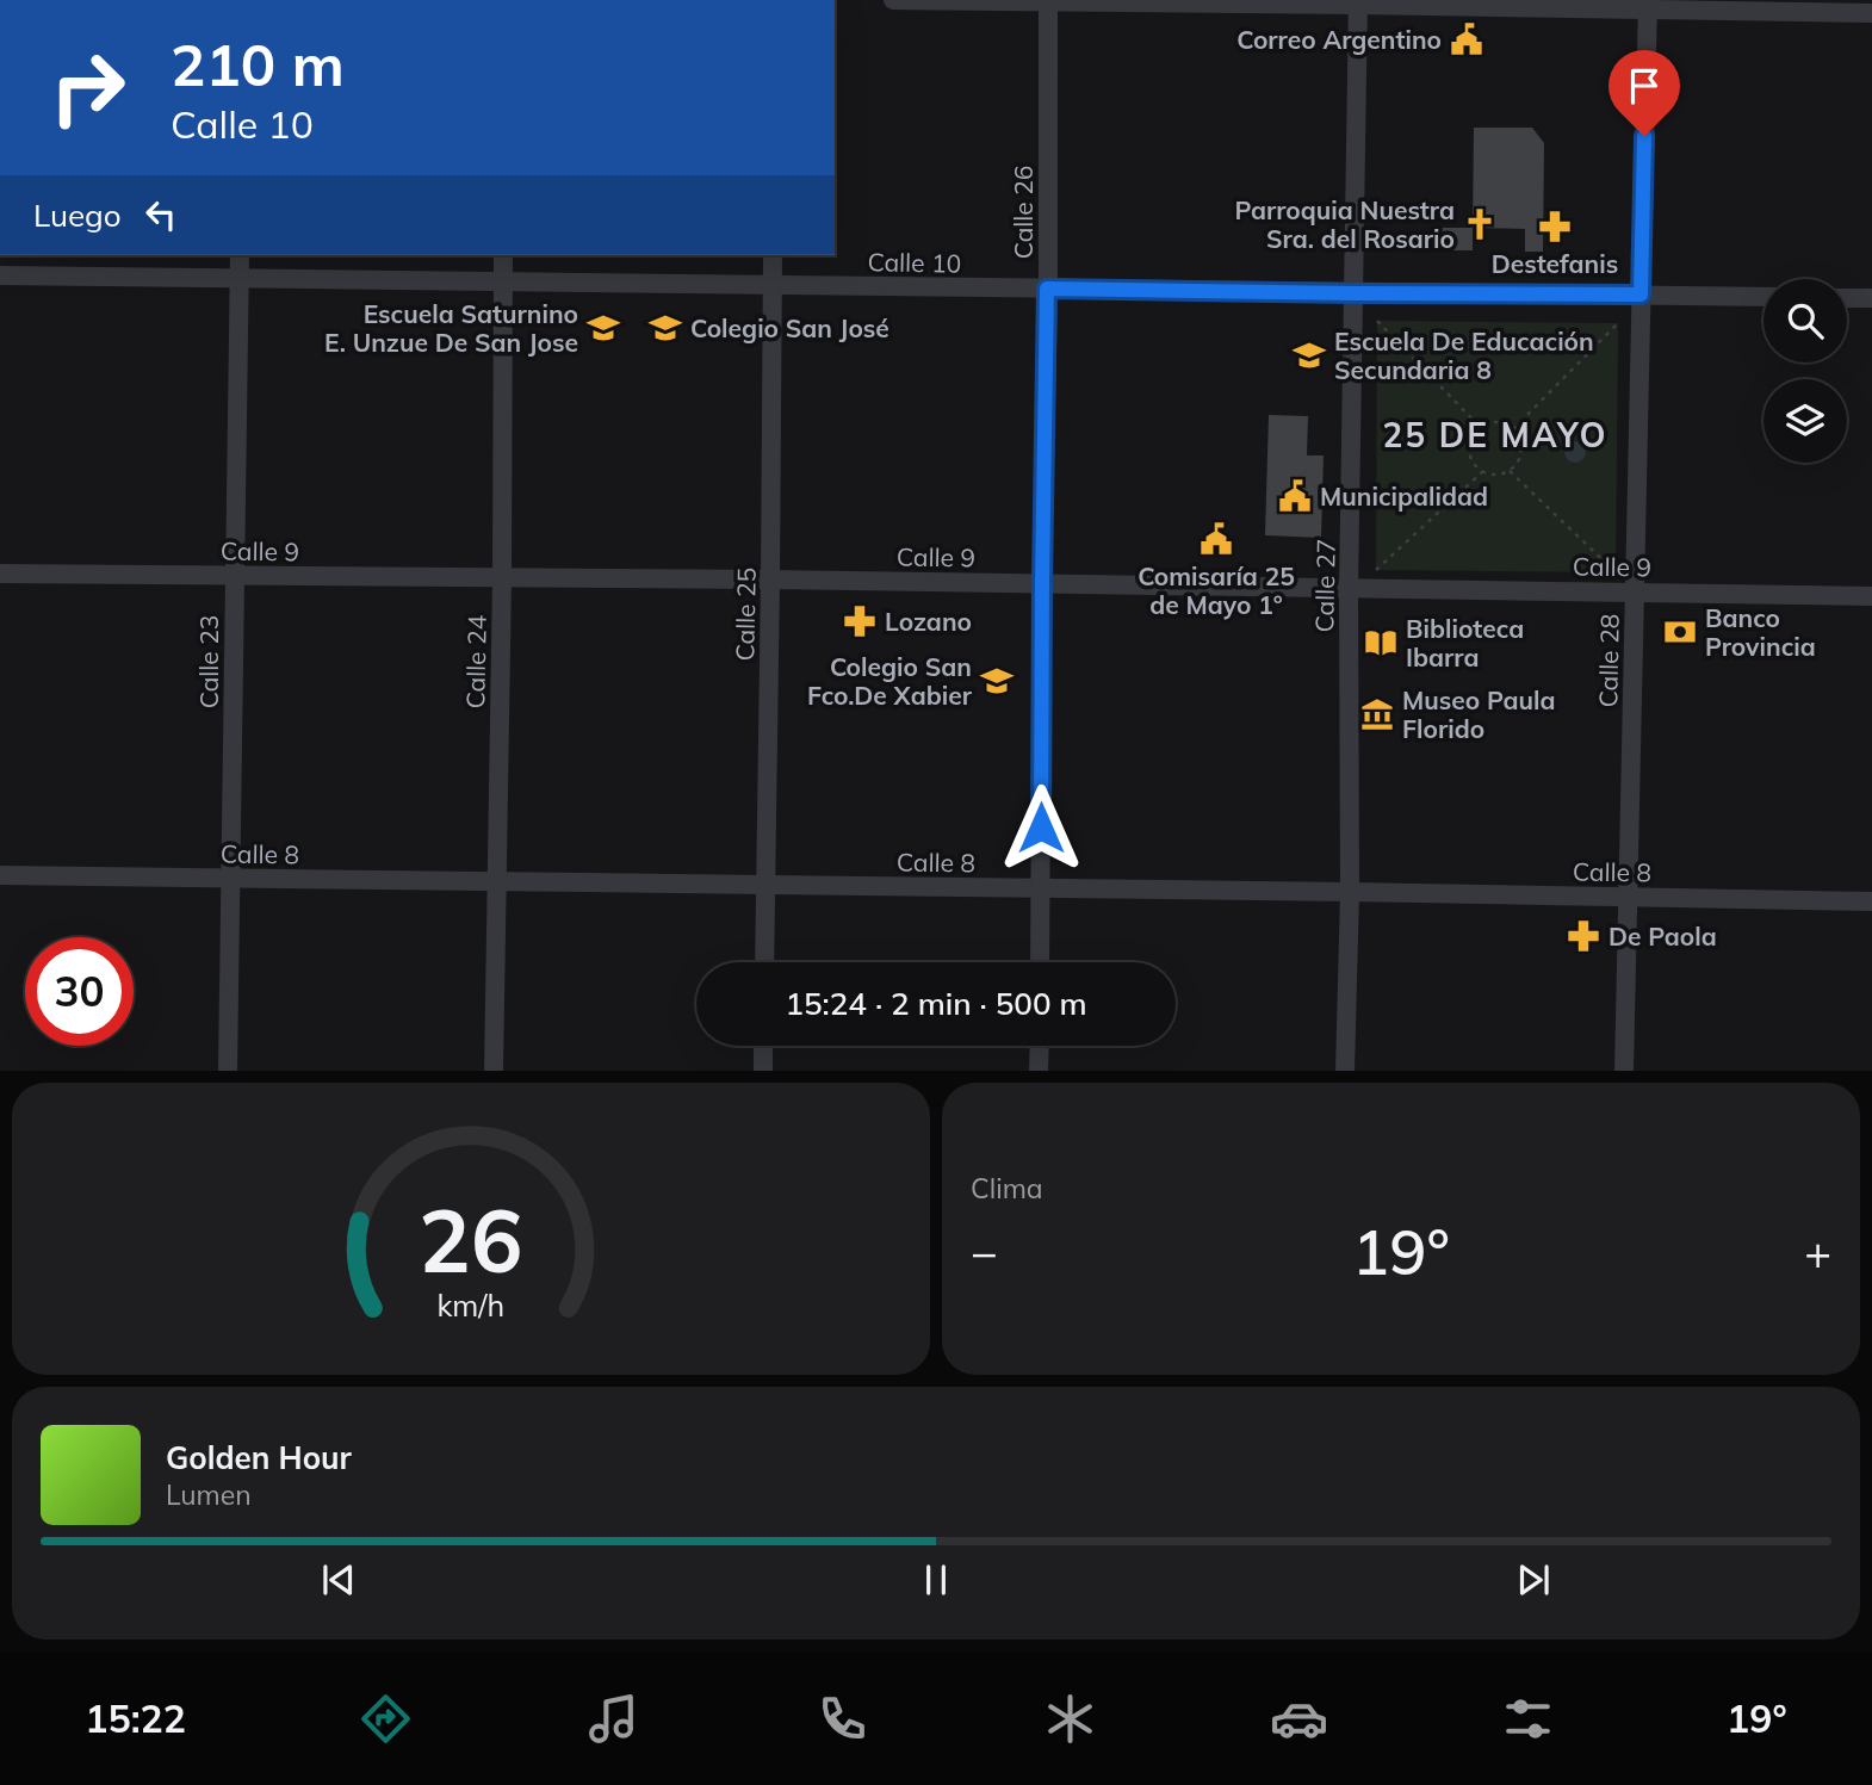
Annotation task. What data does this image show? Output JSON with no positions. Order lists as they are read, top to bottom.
{
  "streets": {
    "street": [
      "Calle 26",
      "Calle 10",
      "Calle 9",
      "Calle 27",
      "Calle 25",
      "Calle 28",
      "Calle 23",
      "Calle 24",
      "Calle 8"
    ]
  },
  "crossings": [
    ["Calle 26", "Calle 10"],
    ["Calle 26", "Calle 9"],
    ["Calle 26", "Calle 8"],
    ["Calle 10", "Calle 27"],
    ["Calle 10", "Calle 25"],
    ["Calle 10", "Calle 28"],
    ["Calle 10", "Calle 23"],
    ["Calle 10", "Calle 24"],
    ["Calle 9", "Calle 27"],
    ["Calle 9", "Calle 25"],
    ["Calle 9", "Calle 28"],
    ["Calle 9", "Calle 23"],
    ["Calle 9", "Calle 24"],
    ["Calle 27", "Calle 8"],
    ["Calle 25", "Calle 8"],
    ["Calle 28", "Calle 8"],
    ["Calle 23", "Calle 8"],
    ["Calle 24", "Calle 8"]
  ],
  "districts": ["25 DE MAYO"],
  "places": {
    "public building": ["Correo Argentino", "Municipalidad", "Comisaría 25 de Mayo 1°"],
    "church": ["Parroquia Nuestra Sra. del Rosario"],
    "pharmacy": ["Destefanis", "Lozano", "De Paola"],
    "school or university": [
      "Escuela Saturnino E. Unzue De San Jose",
      "Colegio San José",
      "Escuela De Educación Secundaria 8",
      "Colegio San Fco.De Xabier"
    ],
    "bank": ["Banco Provincia"],
    "library": ["Biblioteca Ibarra"],
    "museum": ["Museo Paula Florido"]
  },
  "page": {
    "turn": ["210 m", "Calle 10"],
    "then": "Luego",
    "limit": "30",
    "trip": "15:24 · 2 min · 500 m",
    "tile": "Clima",
    "heat": ["−", "19°", "+"],
    "song": ["Golden Hour", "Lumen"],
    "tabs": ["15:22", "19°"],
    "gauge": ["26", "km/h"]
  }
}
